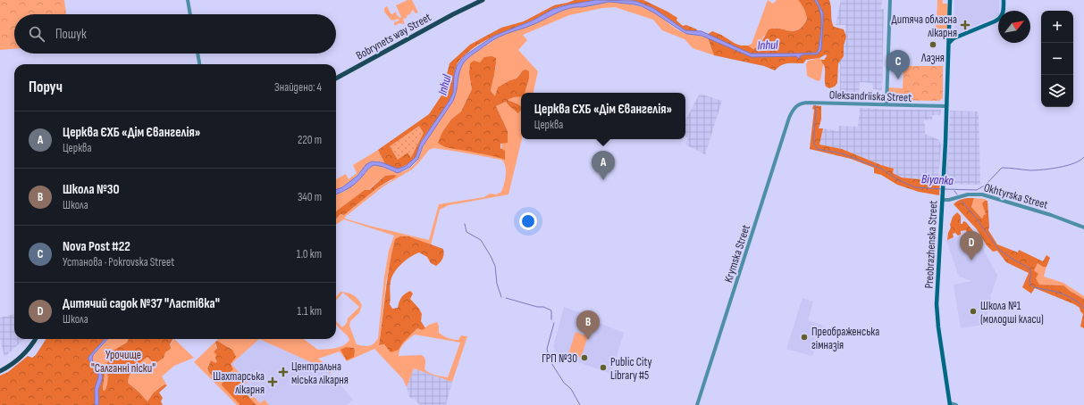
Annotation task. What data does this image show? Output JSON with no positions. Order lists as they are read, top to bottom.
{
  "streets": {
    "main road": ["Bobrynets way Street", "Preobrazhenska Street"],
    "street": ["Oleksandriiska Street", "Okhtyrska Street", "Krymska Street"]
  },
  "crossings": [
    ["Oleksandriiska Street", "Preobrazhenska Street"],
    ["Oleksandriiska Street", "Krymska Street"],
    ["Okhtyrska Street", "Preobrazhenska Street"]
  ],
  "water": ["Inhul", "Biyanka"],
  "parks": ["Урочище \"Салганні піски\""],
  "places": {
    "health": ["Дитяча обласна лікарня", "Центральна міська лікарня", "Шахтарська лікарня"],
    "other": [
      "Лазня",
      "Школа №1 (молодші класи)",
      "Преображенська гімназія",
      "ГРП №30",
      "Public City Library #5"
    ]
  },
  "north": "top right",
  "page": {
    "map_buttons": ["+", "−"],
    "search": "Пошук",
    "pins": [
      "C",
      "A",
      "D",
      "B"
    ],
    "heading": ["Поруч", "Знайдено: 4"],
    "popup": ["Церква ЄХБ «Дім Євангелія»", "Церква"],
    "list": [
      {
        "mark": "A",
        "name": "Церква ЄХБ «Дім Євангелія»",
        "note": "Церква",
        "value": "220 m"
      },
      {
        "mark": "B",
        "name": "Школа №30",
        "note": "Школа",
        "value": "340 m"
      },
      {
        "mark": "C",
        "name": "Nova Post #22",
        "note": "Установа · Pokrovska Street",
        "value": "1.0 km"
      },
      {
        "mark": "D",
        "name": "Дитячий садок №37 \"Ластівка\"",
        "note": "Школа",
        "value": "1.1 km"
      }
    ]
  }
}
